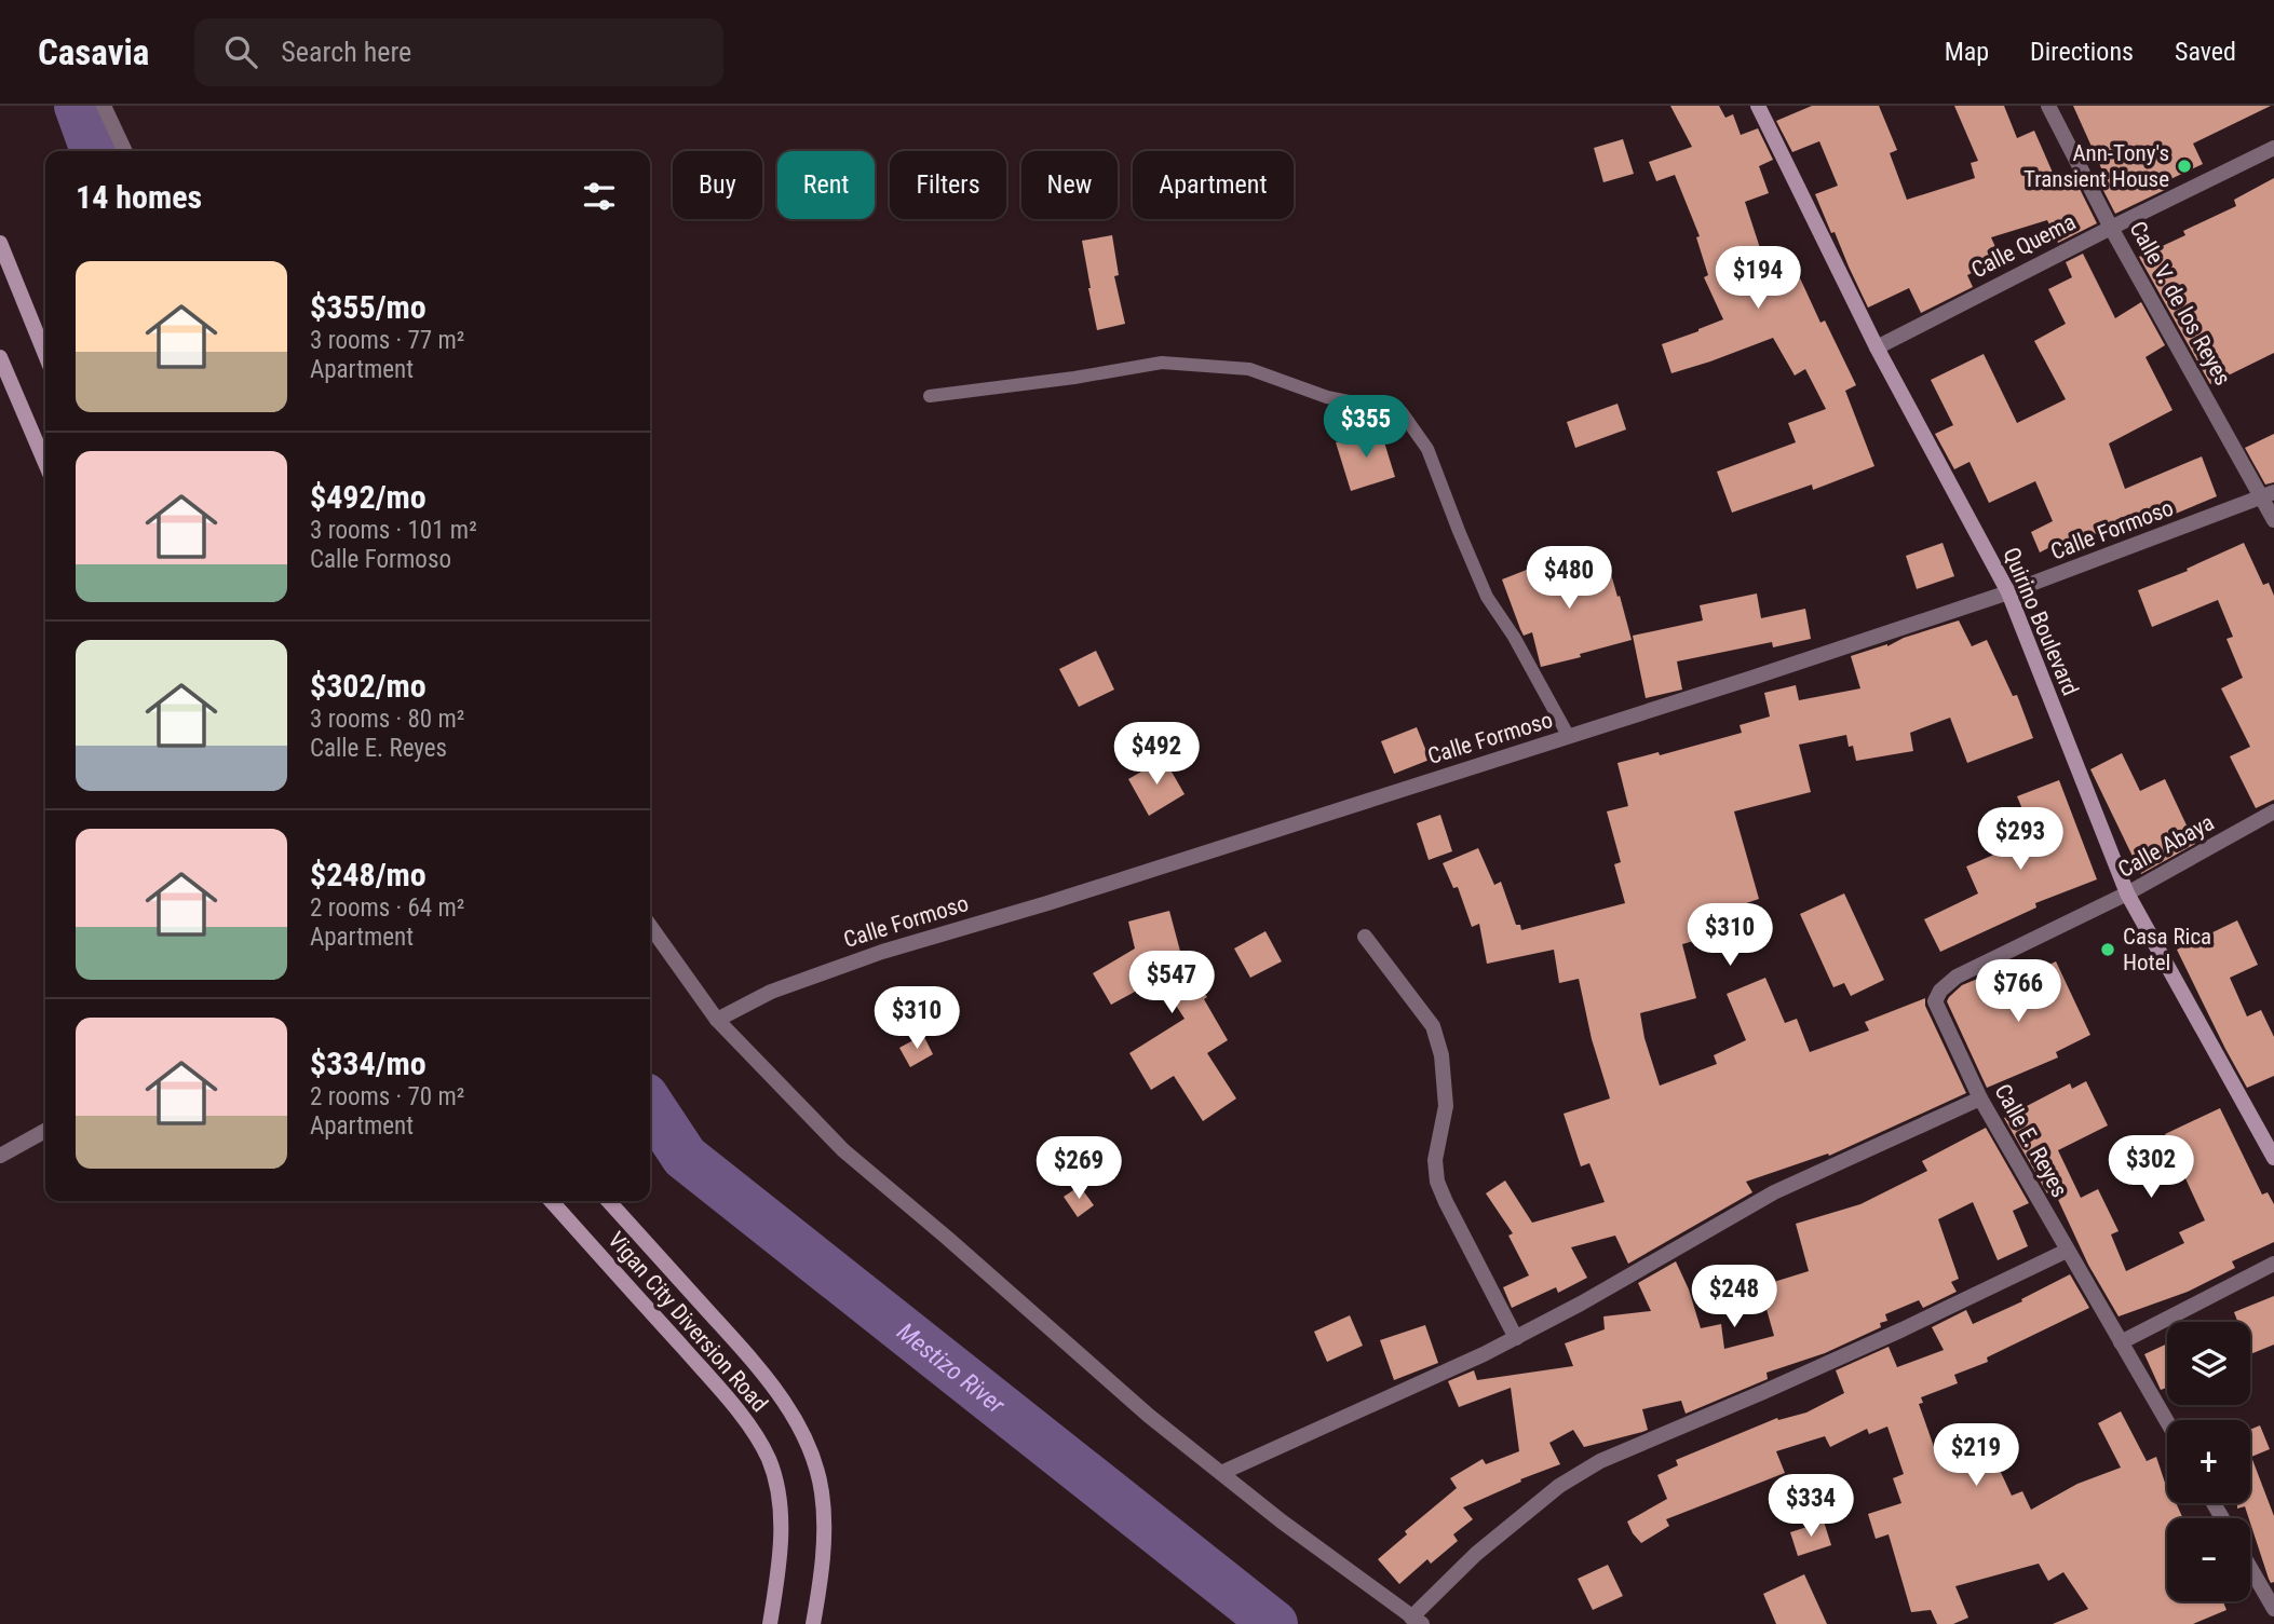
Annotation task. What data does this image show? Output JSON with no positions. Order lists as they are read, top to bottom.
{
  "streets": {
    "main road": ["Quirino Boulevard", "Vigan City Diversion Road"],
    "street": [
      "Calle Quema",
      "Calle V. de los Reyes",
      "Calle Formoso",
      "Calle Abaya",
      "Calle E. Reyes"
    ]
  },
  "crossings": [
    ["Calle Quema", "Calle V. de los Reyes"],
    ["Calle Quema", "Quirino Boulevard"],
    ["Calle V. de los Reyes", "Calle Formoso"],
    ["Calle Formoso", "Quirino Boulevard"],
    ["Quirino Boulevard", "Calle Abaya"],
    ["Calle Abaya", "Calle E. Reyes"]
  ],
  "water": ["Mestizo River"],
  "places": ["Ann-Tony's Transient House", "Casa Rica Hotel"],
  "page": {
    "header": "Casavia",
    "search": "Search here",
    "nav": ["Map", "Directions", "Saved"],
    "chip": [
      "Buy",
      "Rent",
      "Filters",
      "New",
      "Apartment"
    ],
    "heading": "14 homes",
    "list": [
      {
        "name": "$355/mo",
        "note": "3 rooms · 77 m² · Apartment"
      },
      {
        "name": "$492/mo",
        "note": "3 rooms · 101 m² · Calle Formoso"
      },
      {
        "name": "$302/mo",
        "note": "3 rooms · 80 m² · Calle E. Reyes"
      },
      {
        "name": "$248/mo",
        "note": "2 rooms · 64 m² · Apartment"
      },
      {
        "name": "$334/mo",
        "note": "2 rooms · 70 m² · Apartment"
      }
    ],
    "price": [
      "$194",
      "$355",
      "$480",
      "$492",
      "$293",
      "$310",
      "$547",
      "$766",
      "$310",
      "$302",
      "$269",
      "$248",
      "$219",
      "$334"
    ],
    "map_buttons": ["+", "−"]
  }
}
